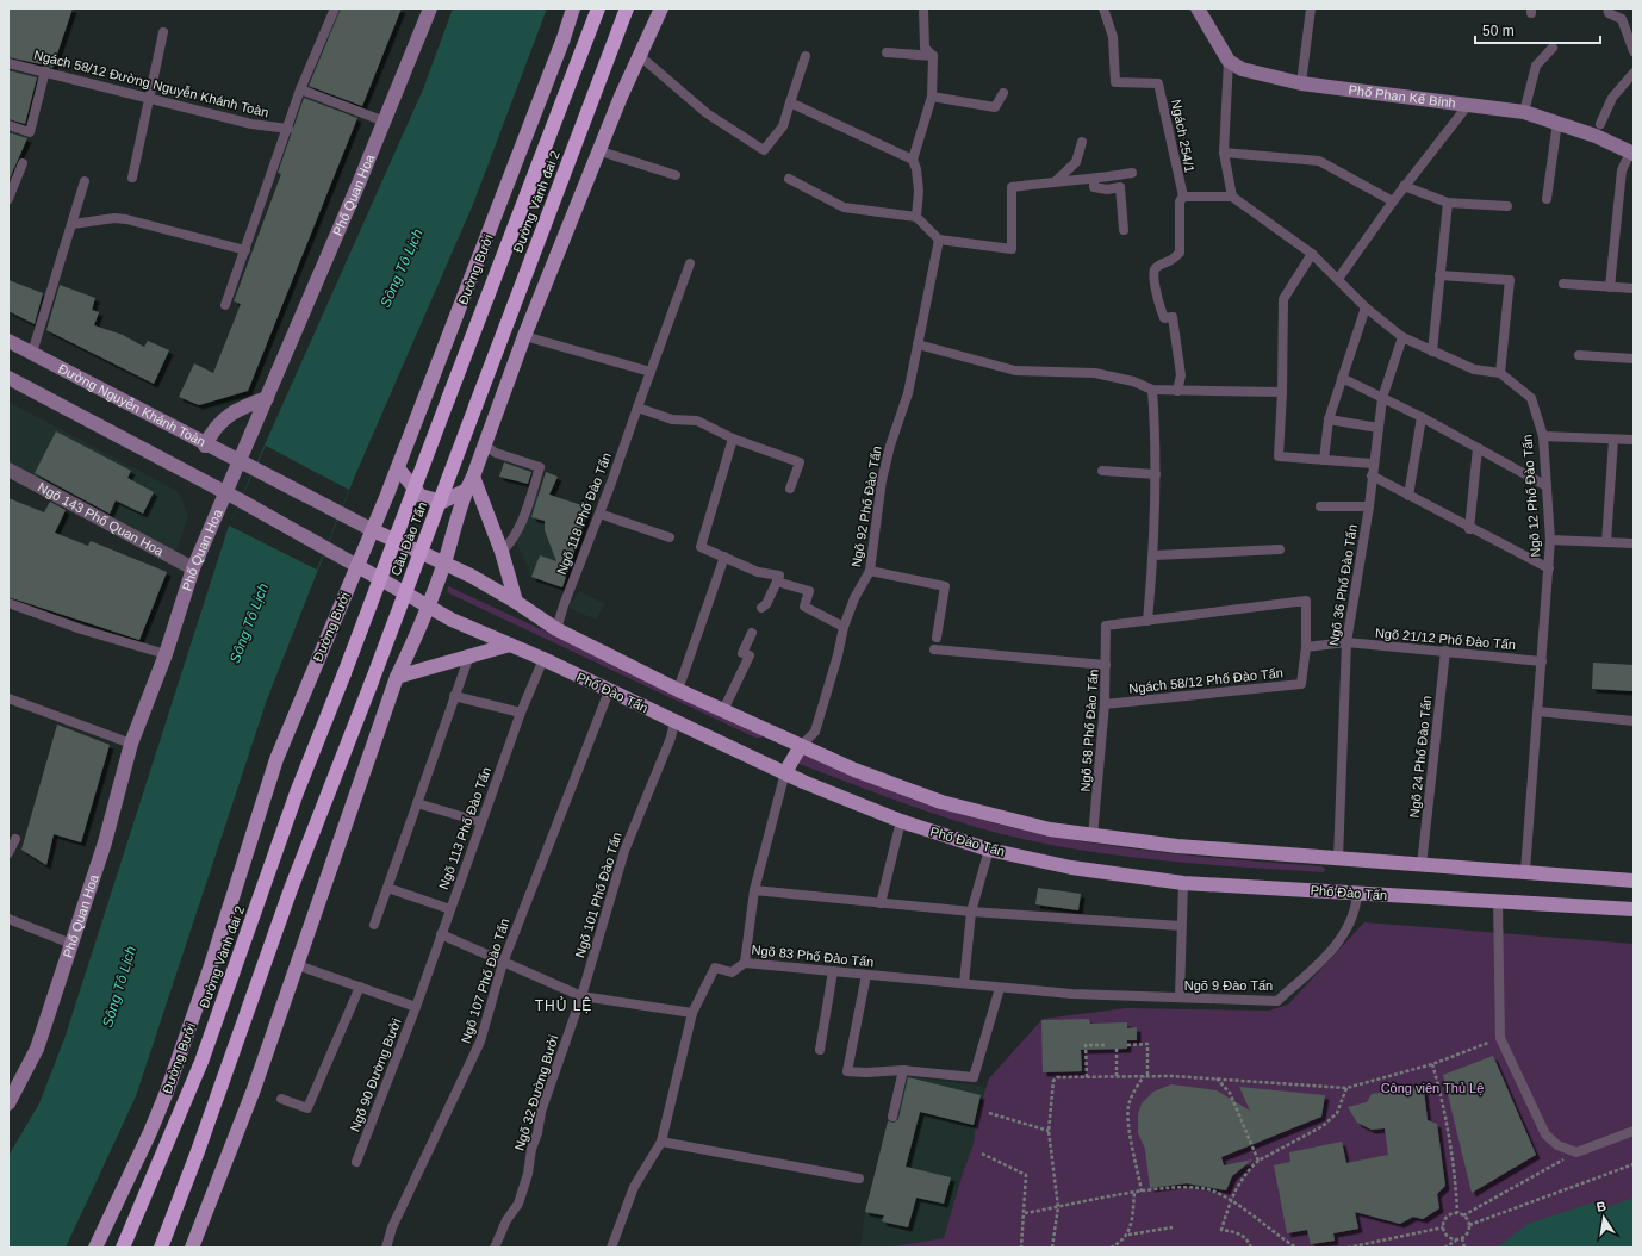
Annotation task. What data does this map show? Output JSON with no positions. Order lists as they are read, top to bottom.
{
  "streets": {
    "highway": ["Đường Vành đai 2", "Cầu Đào Tấn"],
    "main road": [
      "Phố Phan Kế Bính",
      "Phố Quan Hoa",
      "Đường Bưởi",
      "Đường Nguyễn Khánh Toàn",
      "Phố Đào Tấn"
    ],
    "street": ["Ngõ 143 Phố Quan Hoa"],
    "lane": [
      "Ngách 58/12 Đường Nguyễn Khánh Toàn",
      "Ngách 254/1",
      "Ngõ 12 Phố Đào Tấn",
      "Ngõ 92 Phố Đào Tấn",
      "Ngõ 118 Phố Đào Tấn",
      "Ngõ 36 Phố Đào Tấn",
      "Ngõ 21/12 Phố Đào Tấn",
      "Ngách 58/12 Phố Đào Tấn",
      "Ngõ 58 Phố Đào Tấn",
      "Ngõ 24 Phố Đào Tấn",
      "Ngõ 113 Phố Đào Tấn",
      "Ngõ 101 Phố Đào Tấn",
      "Ngõ 83 Phố Đào Tấn",
      "Ngõ 107 Phố Đào Tấn",
      "Ngõ 9 Đào Tấn",
      "Ngõ 90 Đường Bưởi",
      "Ngõ 32 Đường Bưởi"
    ]
  },
  "crossings": [
    ["Phố Quan Hoa", "Đường Nguyễn Khánh Toàn"],
    ["Phố Quan Hoa", "Ngõ 143 Phố Quan Hoa"],
    ["Đường Vành đai 2", "Cầu Đào Tấn"],
    ["Đường Bưởi", "Đường Nguyễn Khánh Toàn"],
    ["Đường Bưởi", "Phố Đào Tấn"],
    ["Ngõ 12 Phố Đào Tấn", "Ngõ 36 Phố Đào Tấn"],
    ["Ngõ 12 Phố Đào Tấn", "Ngõ 21/12 Phố Đào Tấn"],
    ["Ngõ 36 Phố Đào Tấn", "Ngõ 21/12 Phố Đào Tấn"],
    ["Ngõ 21/12 Phố Đào Tấn", "Ngách 58/12 Phố Đào Tấn"],
    ["Ngõ 21/12 Phố Đào Tấn", "Ngõ 24 Phố Đào Tấn"],
    ["Ngách 58/12 Phố Đào Tấn", "Ngõ 58 Phố Đào Tấn"],
    ["Phố Đào Tấn", "Ngõ 113 Phố Đào Tấn"],
    ["Phố Đào Tấn", "Ngõ 101 Phố Đào Tấn"],
    ["Phố Đào Tấn", "Ngõ 83 Phố Đào Tấn"],
    ["Phố Đào Tấn", "Ngõ 107 Phố Đào Tấn"],
    ["Phố Đào Tấn", "Ngõ 9 Đào Tấn"],
    ["Ngõ 113 Phố Đào Tấn", "Ngõ 90 Đường Bưởi"],
    ["Ngõ 101 Phố Đào Tấn", "Ngõ 32 Đường Bưởi"],
    ["Ngõ 83 Phố Đào Tấn", "Ngõ 9 Đào Tấn"]
  ],
  "districts": ["THỦ LỆ"],
  "water": ["Sông Tô Lịch"],
  "parks": ["Công viên Thủ Lệ"],
  "scale_bar": "50 m",
  "north": "top"
}
